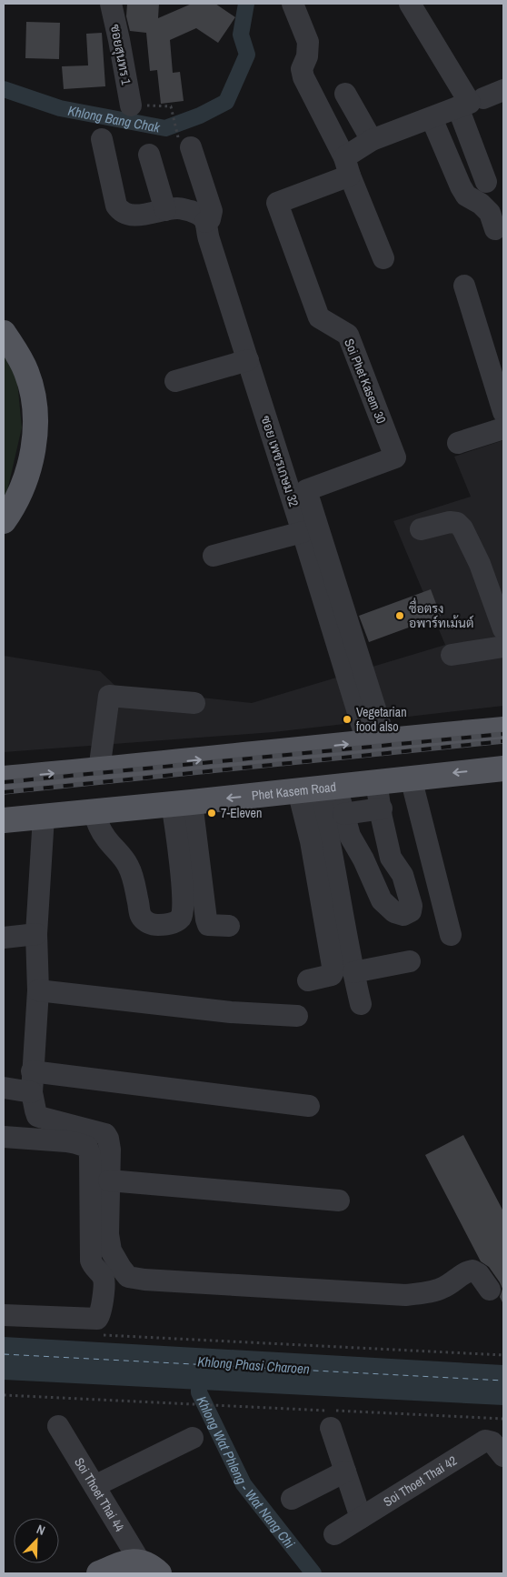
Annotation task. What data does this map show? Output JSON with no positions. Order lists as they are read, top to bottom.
{
  "streets": {
    "main road": ["Phet Kasem Road"],
    "street": [
      "ซอยสุนทร 1",
      "Soi Phet Kasem 30",
      "ซอย เพชรเกษม 32",
      "Soi Thoet Thai 42",
      "Soi Thoet Thai 44"
    ]
  },
  "crossings": [
    ["Soi Phet Kasem 30", "ซอย เพชรเกษม 32"]
  ],
  "water": ["Khlong Bang Chak", "Khlong Phasi Charoen", "Khlong Wat Phleng - Wat Nang Chi"],
  "places": ["ซื่อตรง อพาร์ทเม้นต์", "Vegetarian food also", "7-Eleven"],
  "north": "top right"
}
